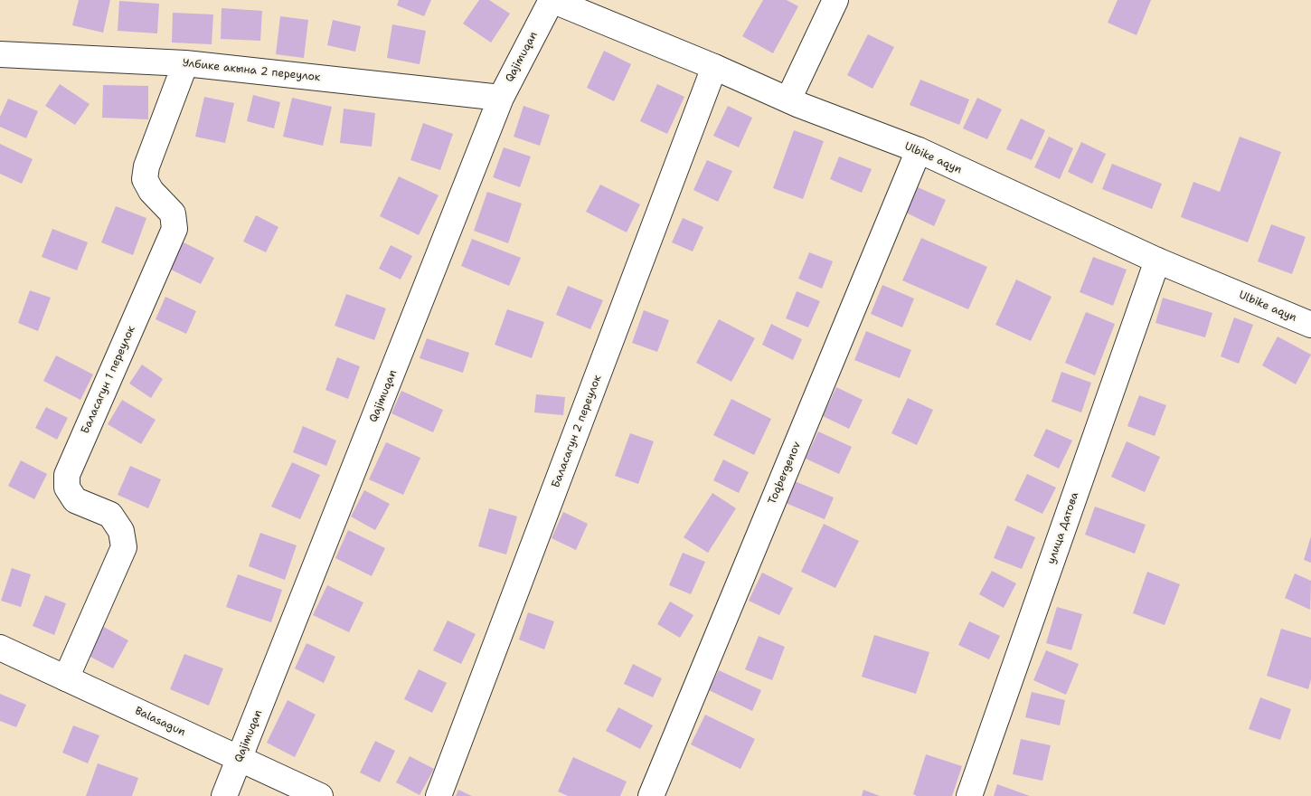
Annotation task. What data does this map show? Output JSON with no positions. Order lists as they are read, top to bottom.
{
  "streets": {
    "street": [
      "Qajimuqan",
      "Улбике акына 2 переулок",
      "Ulbike aqyn",
      "Баласагун 1 переулок",
      "Баласагун 2 переулок",
      "Toqbergenov",
      "улица Датова",
      "Balasagun"
    ]
  },
  "crossings": [
    ["Qajimuqan", "Улбике акына 2 переулок"],
    ["Qajimuqan", "Ulbike aqyn"],
    ["Qajimuqan", "Balasagun"],
    ["Улбике акына 2 переулок", "Баласагун 1 переулок"],
    ["Ulbike aqyn", "Баласагун 2 переулок"],
    ["Ulbike aqyn", "Toqbergenov"],
    ["Ulbike aqyn", "улица Датова"],
    ["Баласагун 1 переулок", "Balasagun"]
  ]
}
